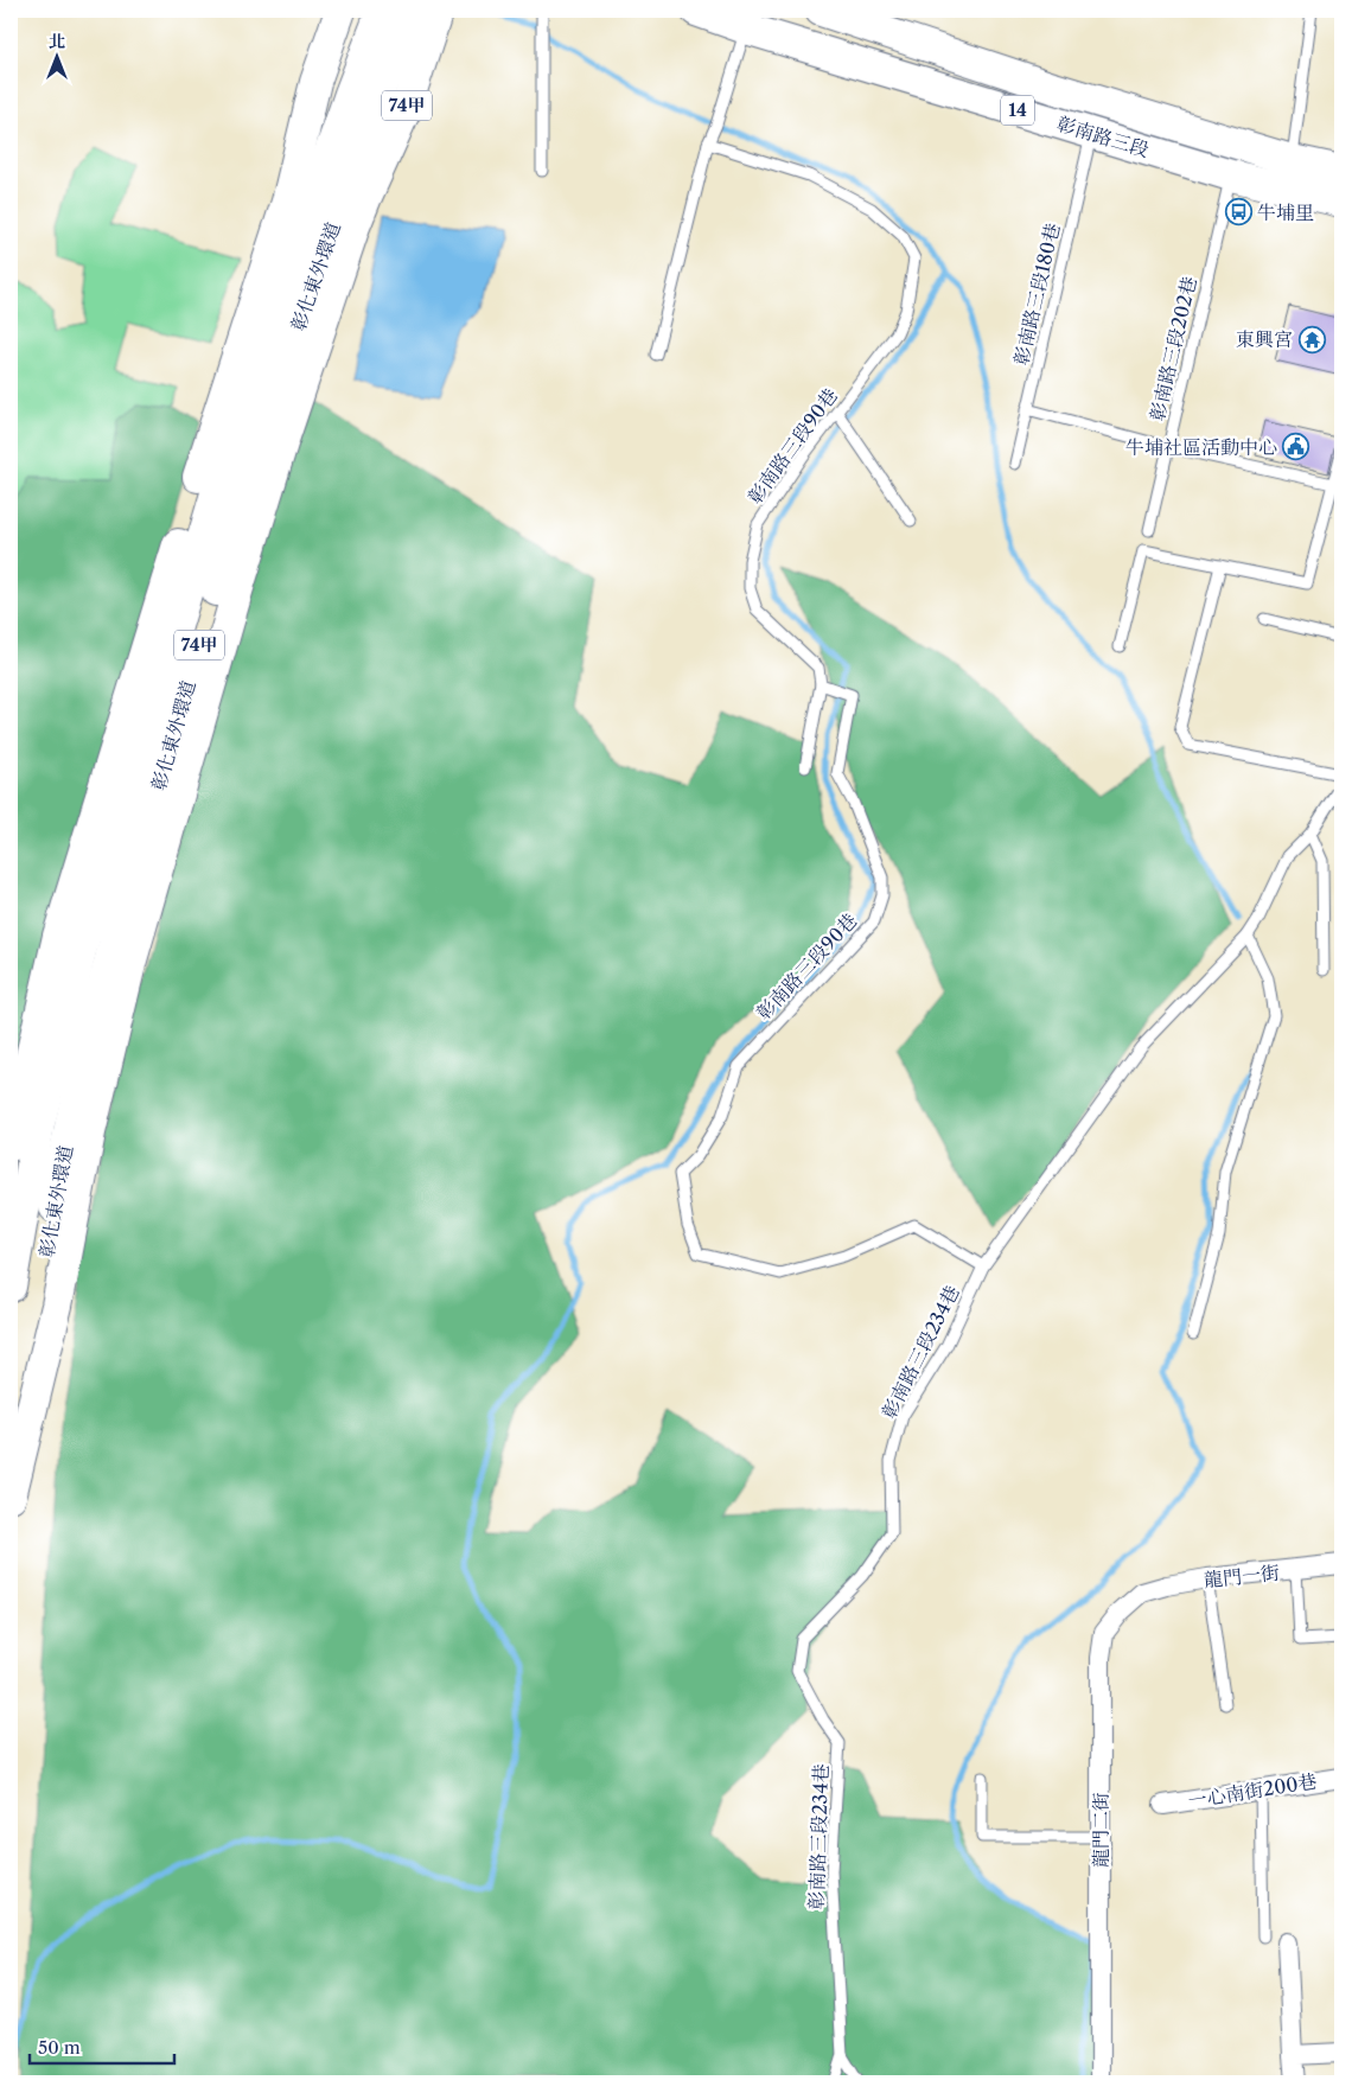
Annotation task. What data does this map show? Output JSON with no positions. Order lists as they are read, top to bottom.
{
  "streets": {
    "main road": [
      "74甲",
      "14",
      "彰南路三段",
      "彰化東外環道"
    ],
    "street": ["龍門一街", "一心南街200巷", "龍門二街"],
    "lane": [
      "彰南路三段180巷",
      "彰南路三段202巷",
      "彰南路三段90巷",
      "彰南路三段234巷"
    ]
  },
  "crossings": [
    ["彰南路三段", "彰南路三段180巷"],
    ["彰南路三段", "彰南路三段202巷"],
    ["彰南路三段90巷", "彰南路三段234巷"],
    ["龍門一街", "龍門二街"]
  ],
  "places": {
    "bus stop": ["牛埔里"],
    "temple": ["東興宮"],
    "public building": ["牛埔社區活動中心"]
  },
  "scale_bar": "50 m",
  "north": "top"
}
